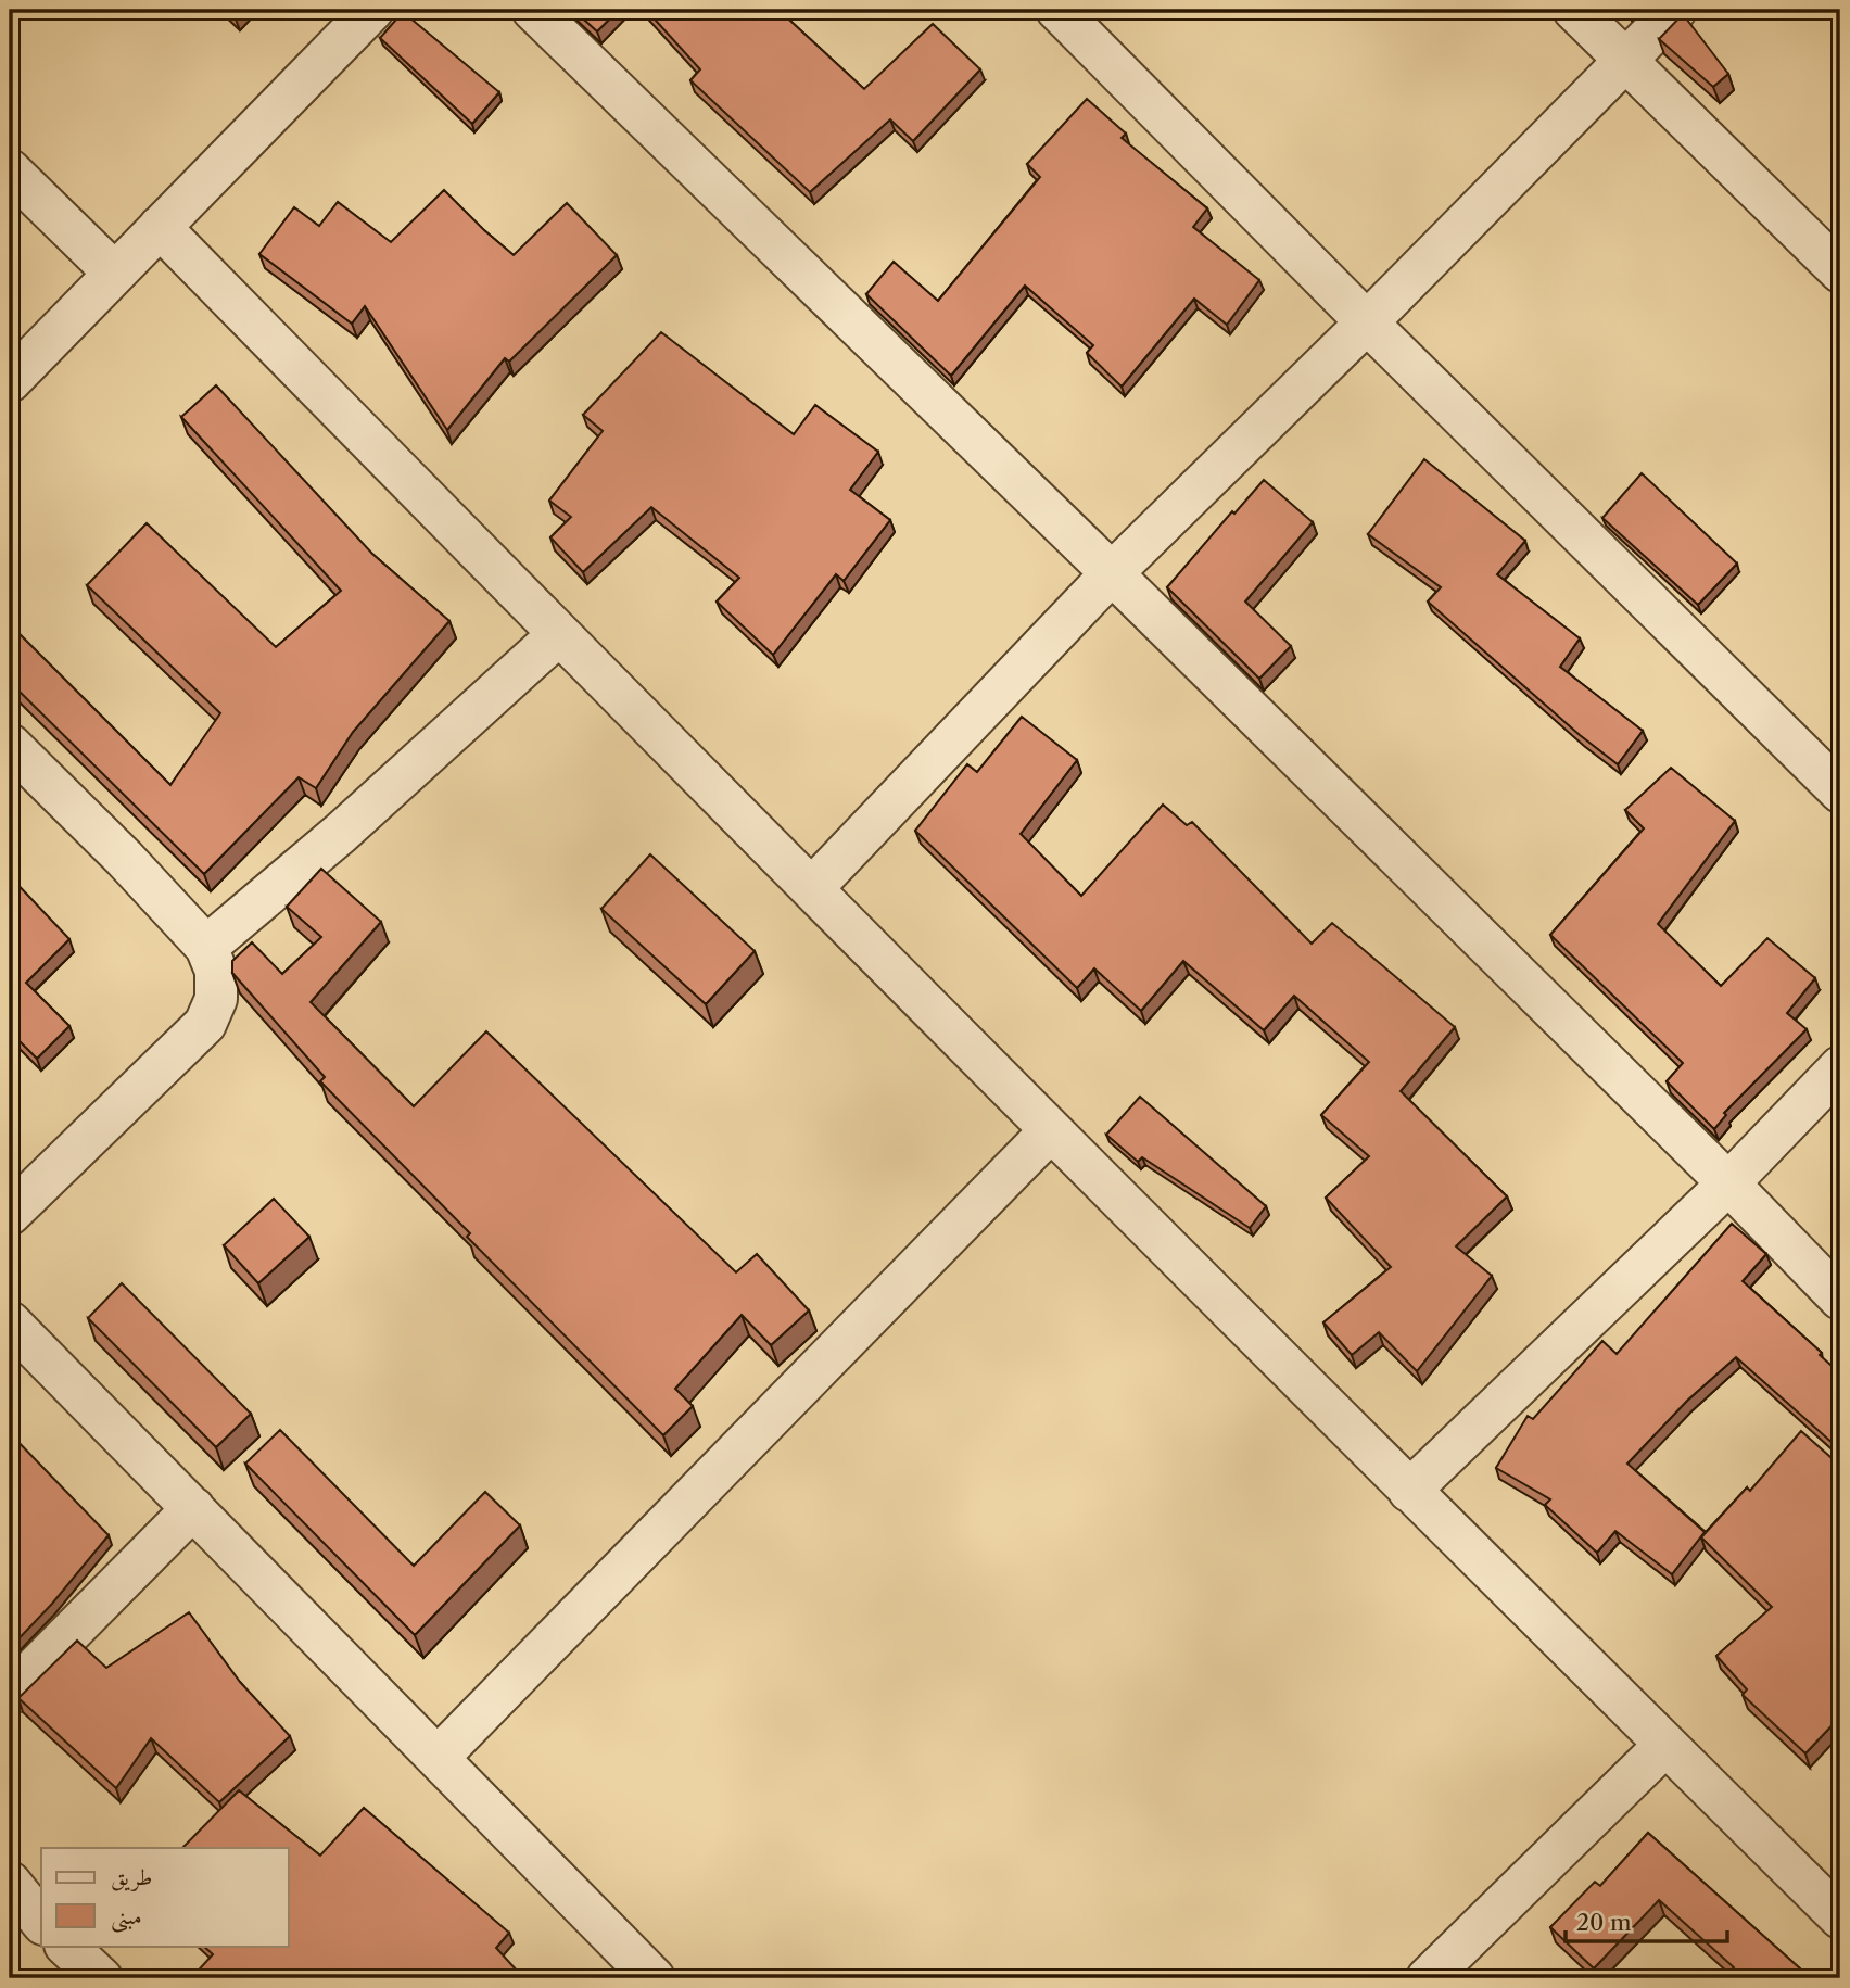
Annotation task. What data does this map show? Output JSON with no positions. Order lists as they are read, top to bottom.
{
  "legend": ["طريق", "مبنى"],
  "scale_bar": "20 m"
}
